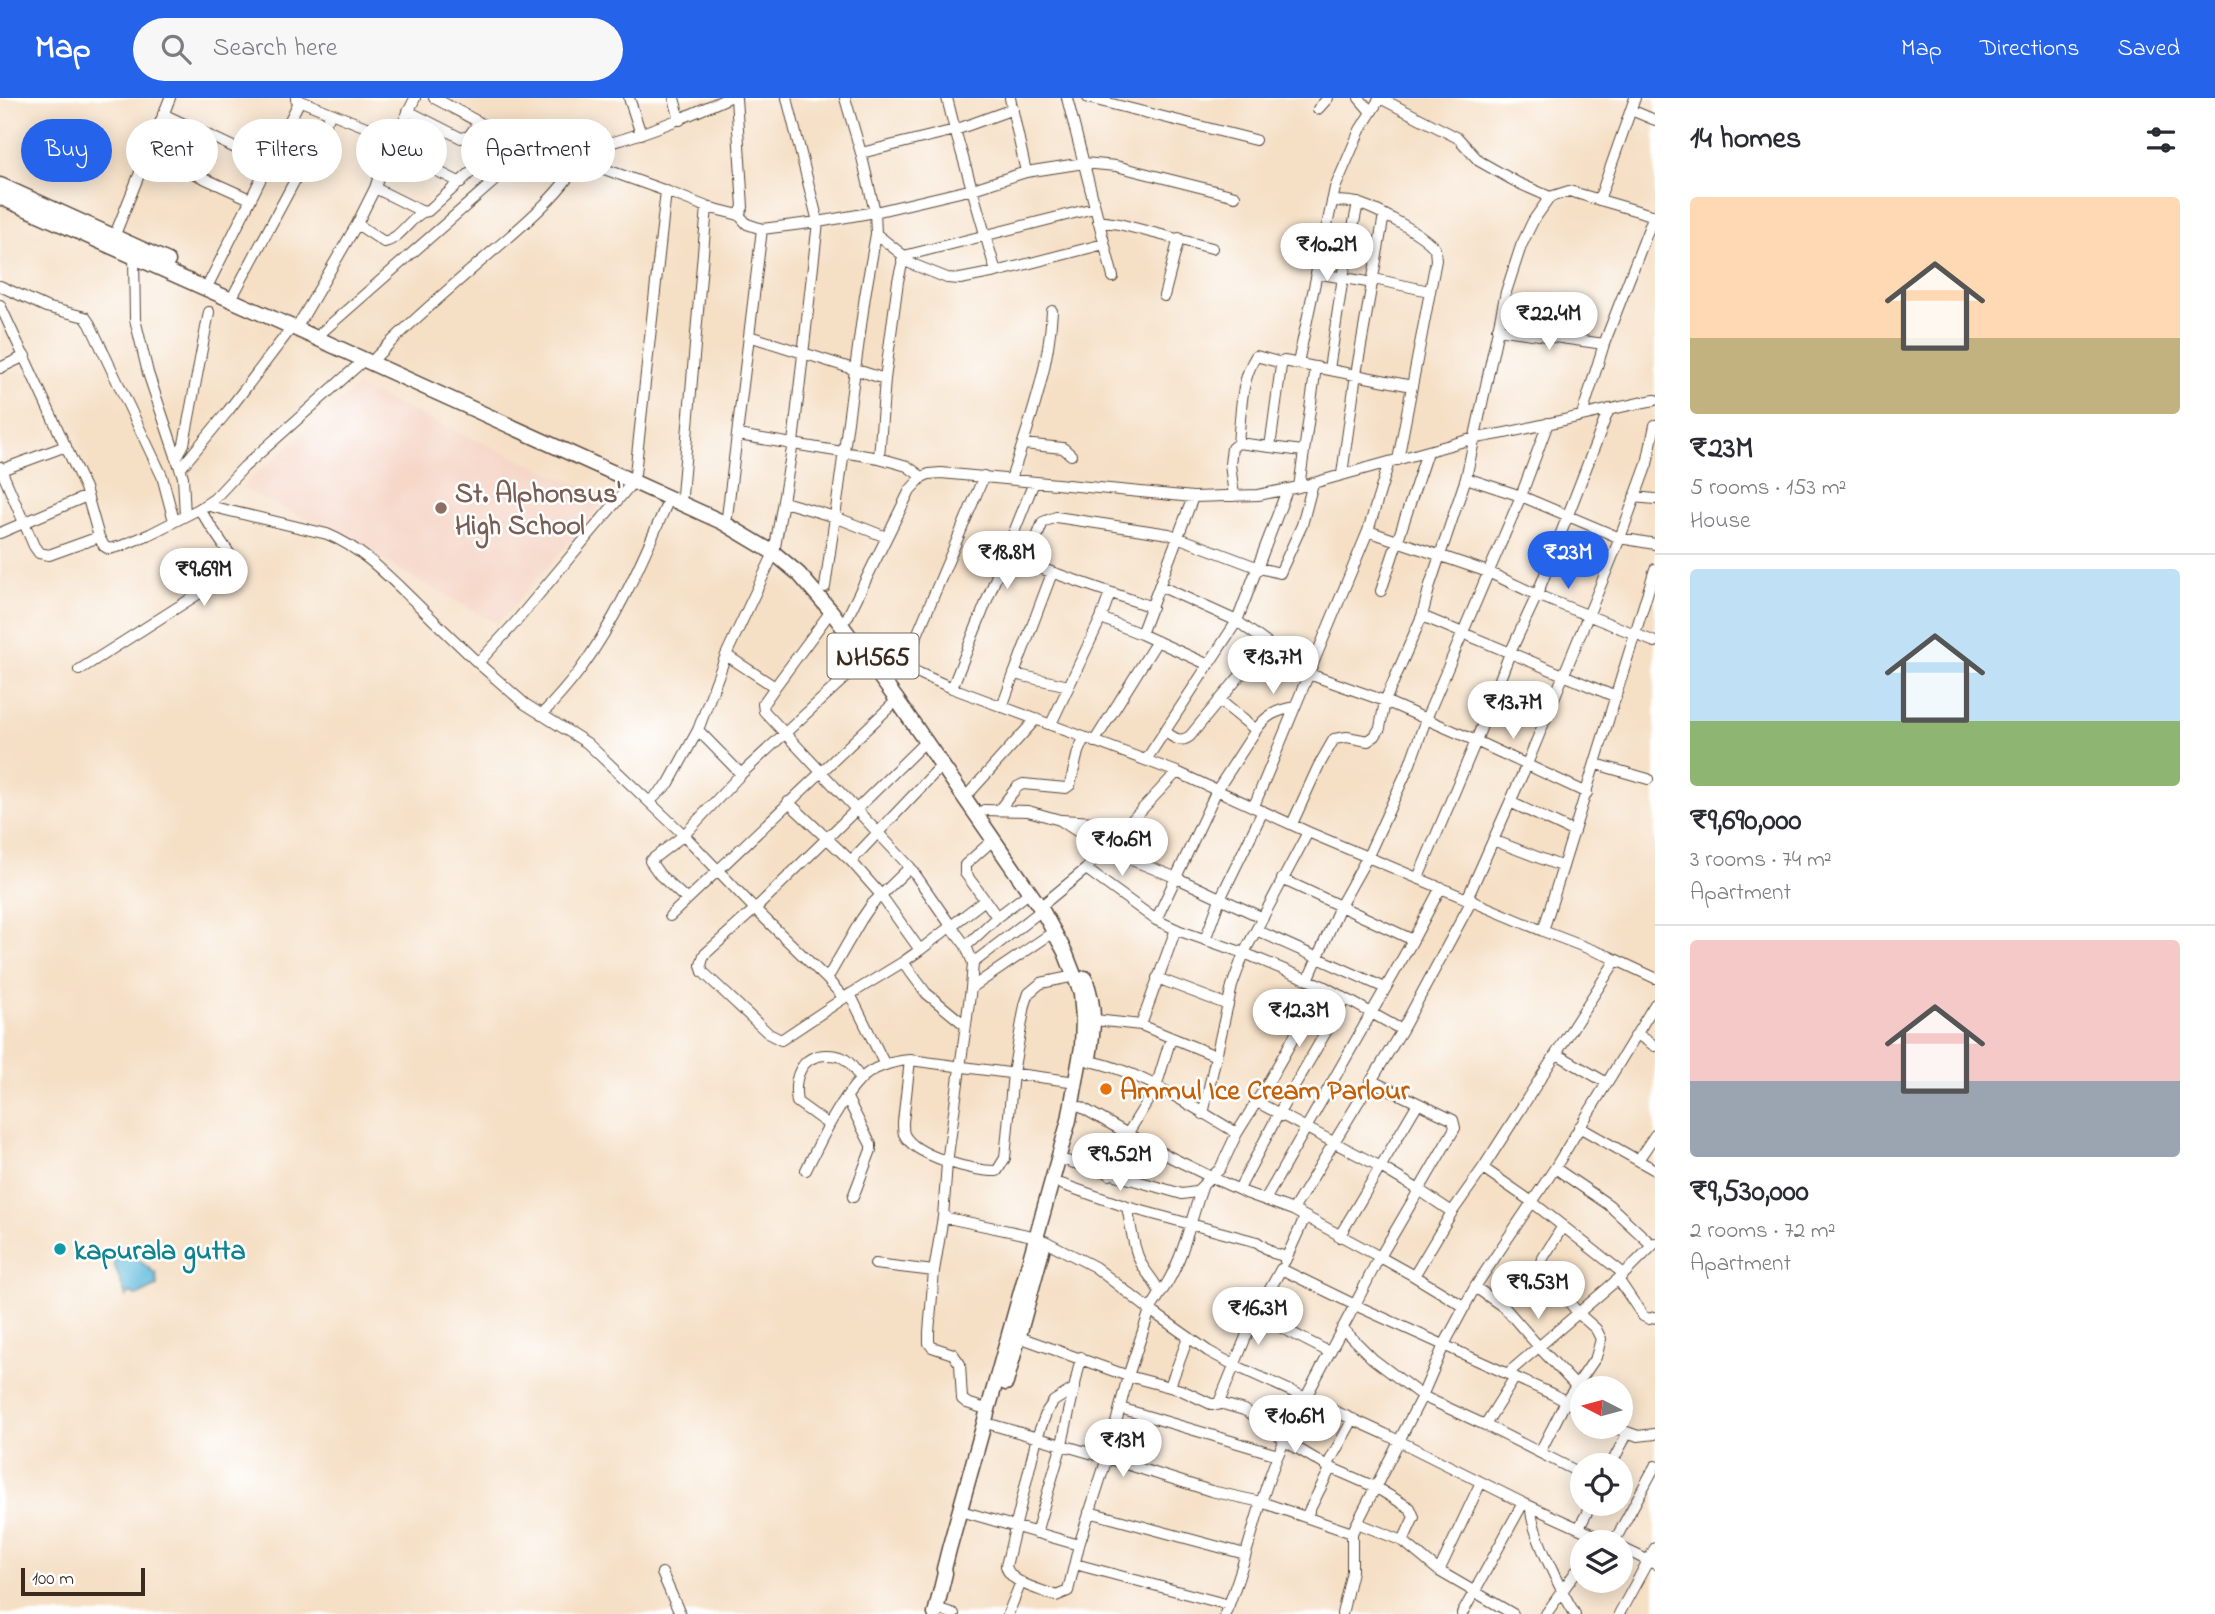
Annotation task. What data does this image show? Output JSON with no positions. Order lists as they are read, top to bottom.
{
  "streets": {
    "highway": ["NH565"]
  },
  "places": ["St. Alphonsus' High School", "Ammul Ice Cream Parlour", "kapurala gutta"],
  "scale_bar": "100 m",
  "north": "left",
  "page": {
    "header": "Map",
    "search": "Search here",
    "nav": ["Map", "Directions", "Saved"],
    "heading": "14 homes",
    "chip": [
      "Buy",
      "Rent",
      "Filters",
      "New",
      "Apartment"
    ],
    "list": [
      {
        "name": "₹23M",
        "note": "5 rooms · 153 m² · House"
      },
      {
        "name": "₹9,690,000",
        "note": "3 rooms · 74 m² · Apartment"
      },
      {
        "name": "₹9,530,000",
        "note": "2 rooms · 72 m² · Apartment"
      }
    ],
    "price": [
      "₹10.2M",
      "₹22.4M",
      "₹18.8M",
      "₹23M",
      "₹9.69M",
      "₹13.7M",
      "₹13.7M",
      "₹10.6M",
      "₹12.3M",
      "₹9.52M",
      "₹9.53M",
      "₹16.3M",
      "₹10.6M",
      "₹13M"
    ],
    "scale": "100 m"
  }
}
